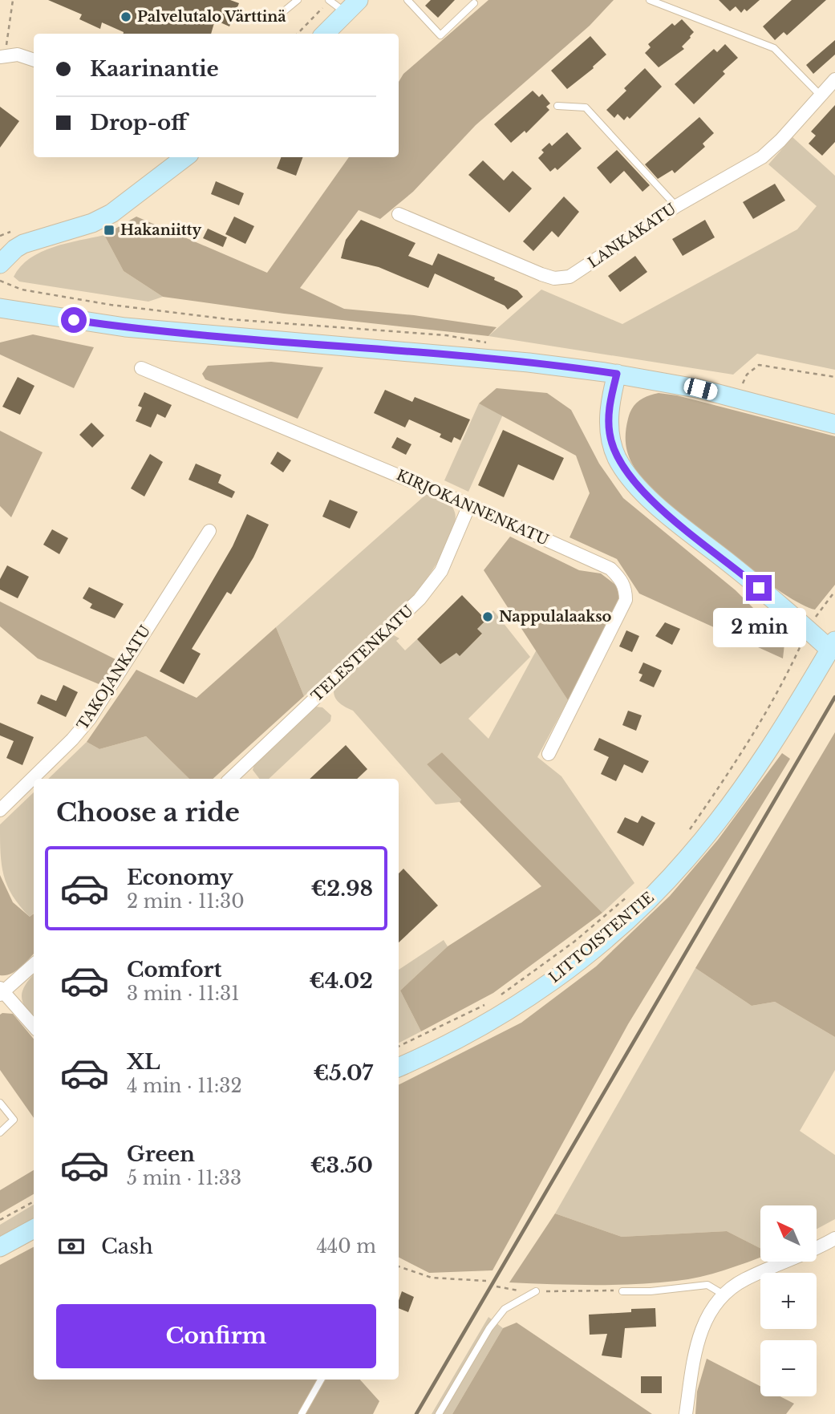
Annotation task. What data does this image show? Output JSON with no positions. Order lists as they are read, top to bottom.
{
  "streets": {
    "street": [
      "LANKAKATU",
      "KIRJOKANNENKATU",
      "TELESTENKATU",
      "TAKOJANKATU",
      "LITTOISTENTIE"
    ]
  },
  "crossings": [
    ["KIRJOKANNENKATU", "TELESTENKATU"]
  ],
  "places": {
    "other": ["Palvelutalo Värttinä", "Nappulalaakso"],
    "transit": ["Hakaniitty"]
  },
  "north": "top left",
  "page": {
    "banner": ["Kaarinantie", "Drop-off"],
    "bubble": "2 min",
    "heading": "Choose a ride",
    "list": [
      {
        "name": "Economy",
        "note": "2 min · 11:30",
        "value": "€2.98"
      },
      {
        "name": "Comfort",
        "note": "3 min · 11:31",
        "value": "€4.02"
      },
      {
        "name": "XL",
        "note": "4 min · 11:32",
        "value": "€5.07"
      },
      {
        "name": "Green",
        "note": "5 min · 11:33",
        "value": "€3.50"
      }
    ],
    "map_buttons": ["+", "−"],
    "pay": ["Cash", "440 m"],
    "buttons": "Confirm"
  }
}
